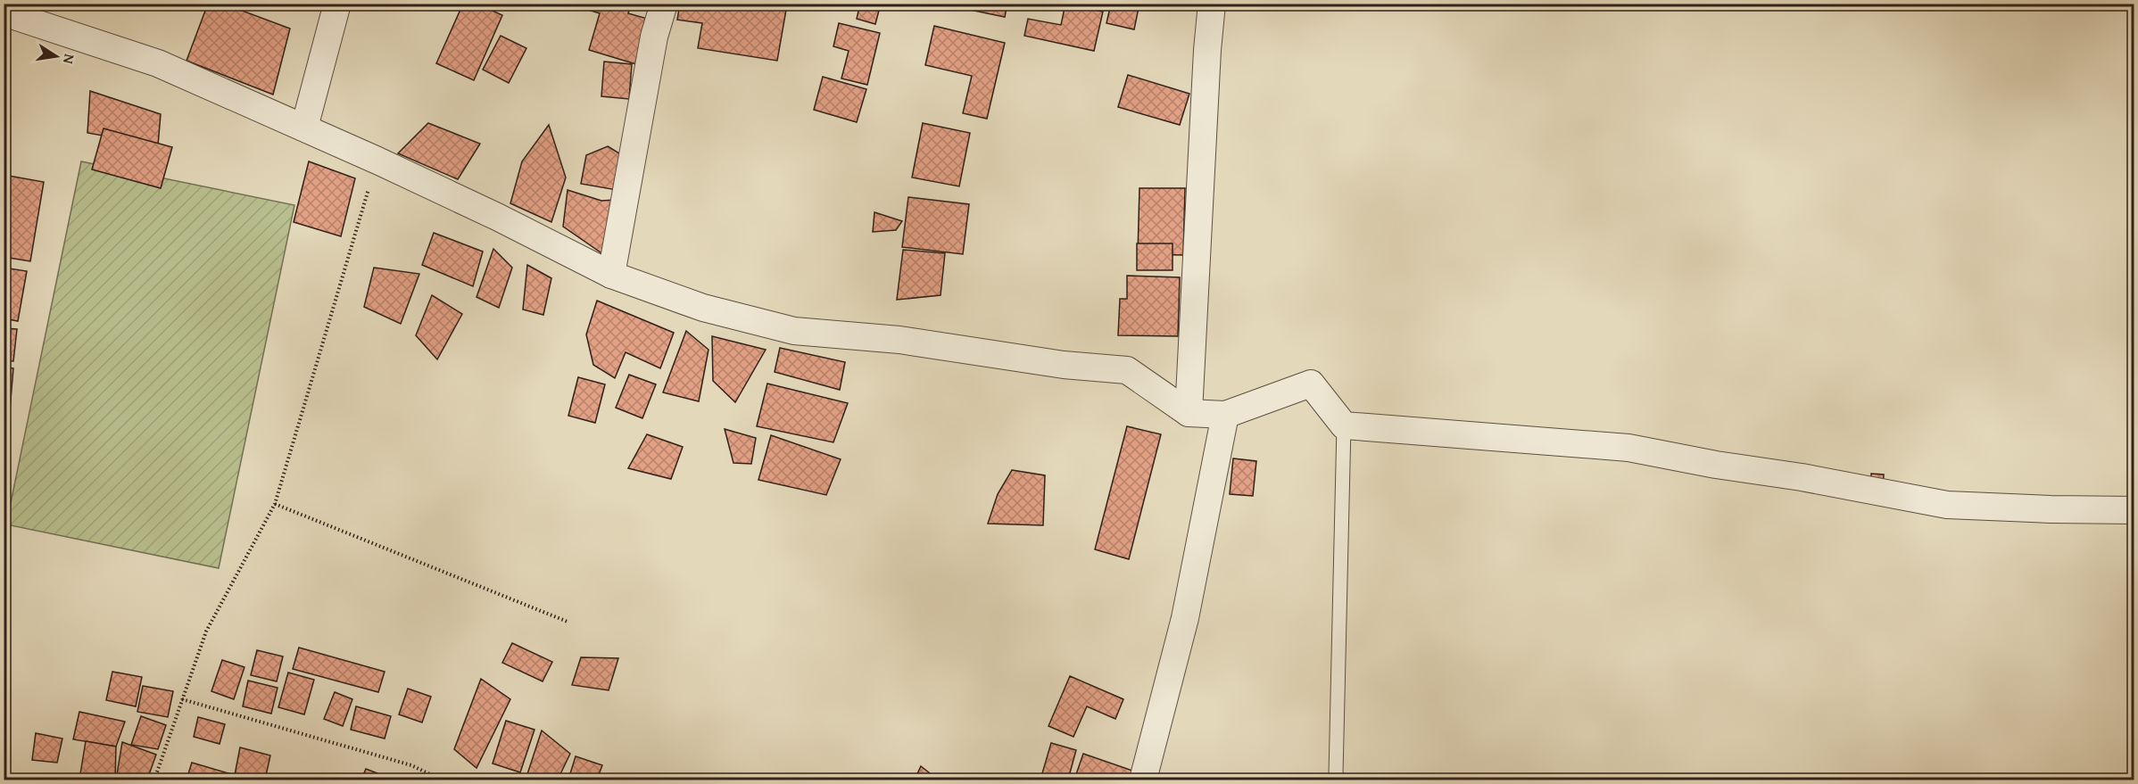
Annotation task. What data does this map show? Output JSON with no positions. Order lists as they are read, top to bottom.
{
  "north": "right"
}
